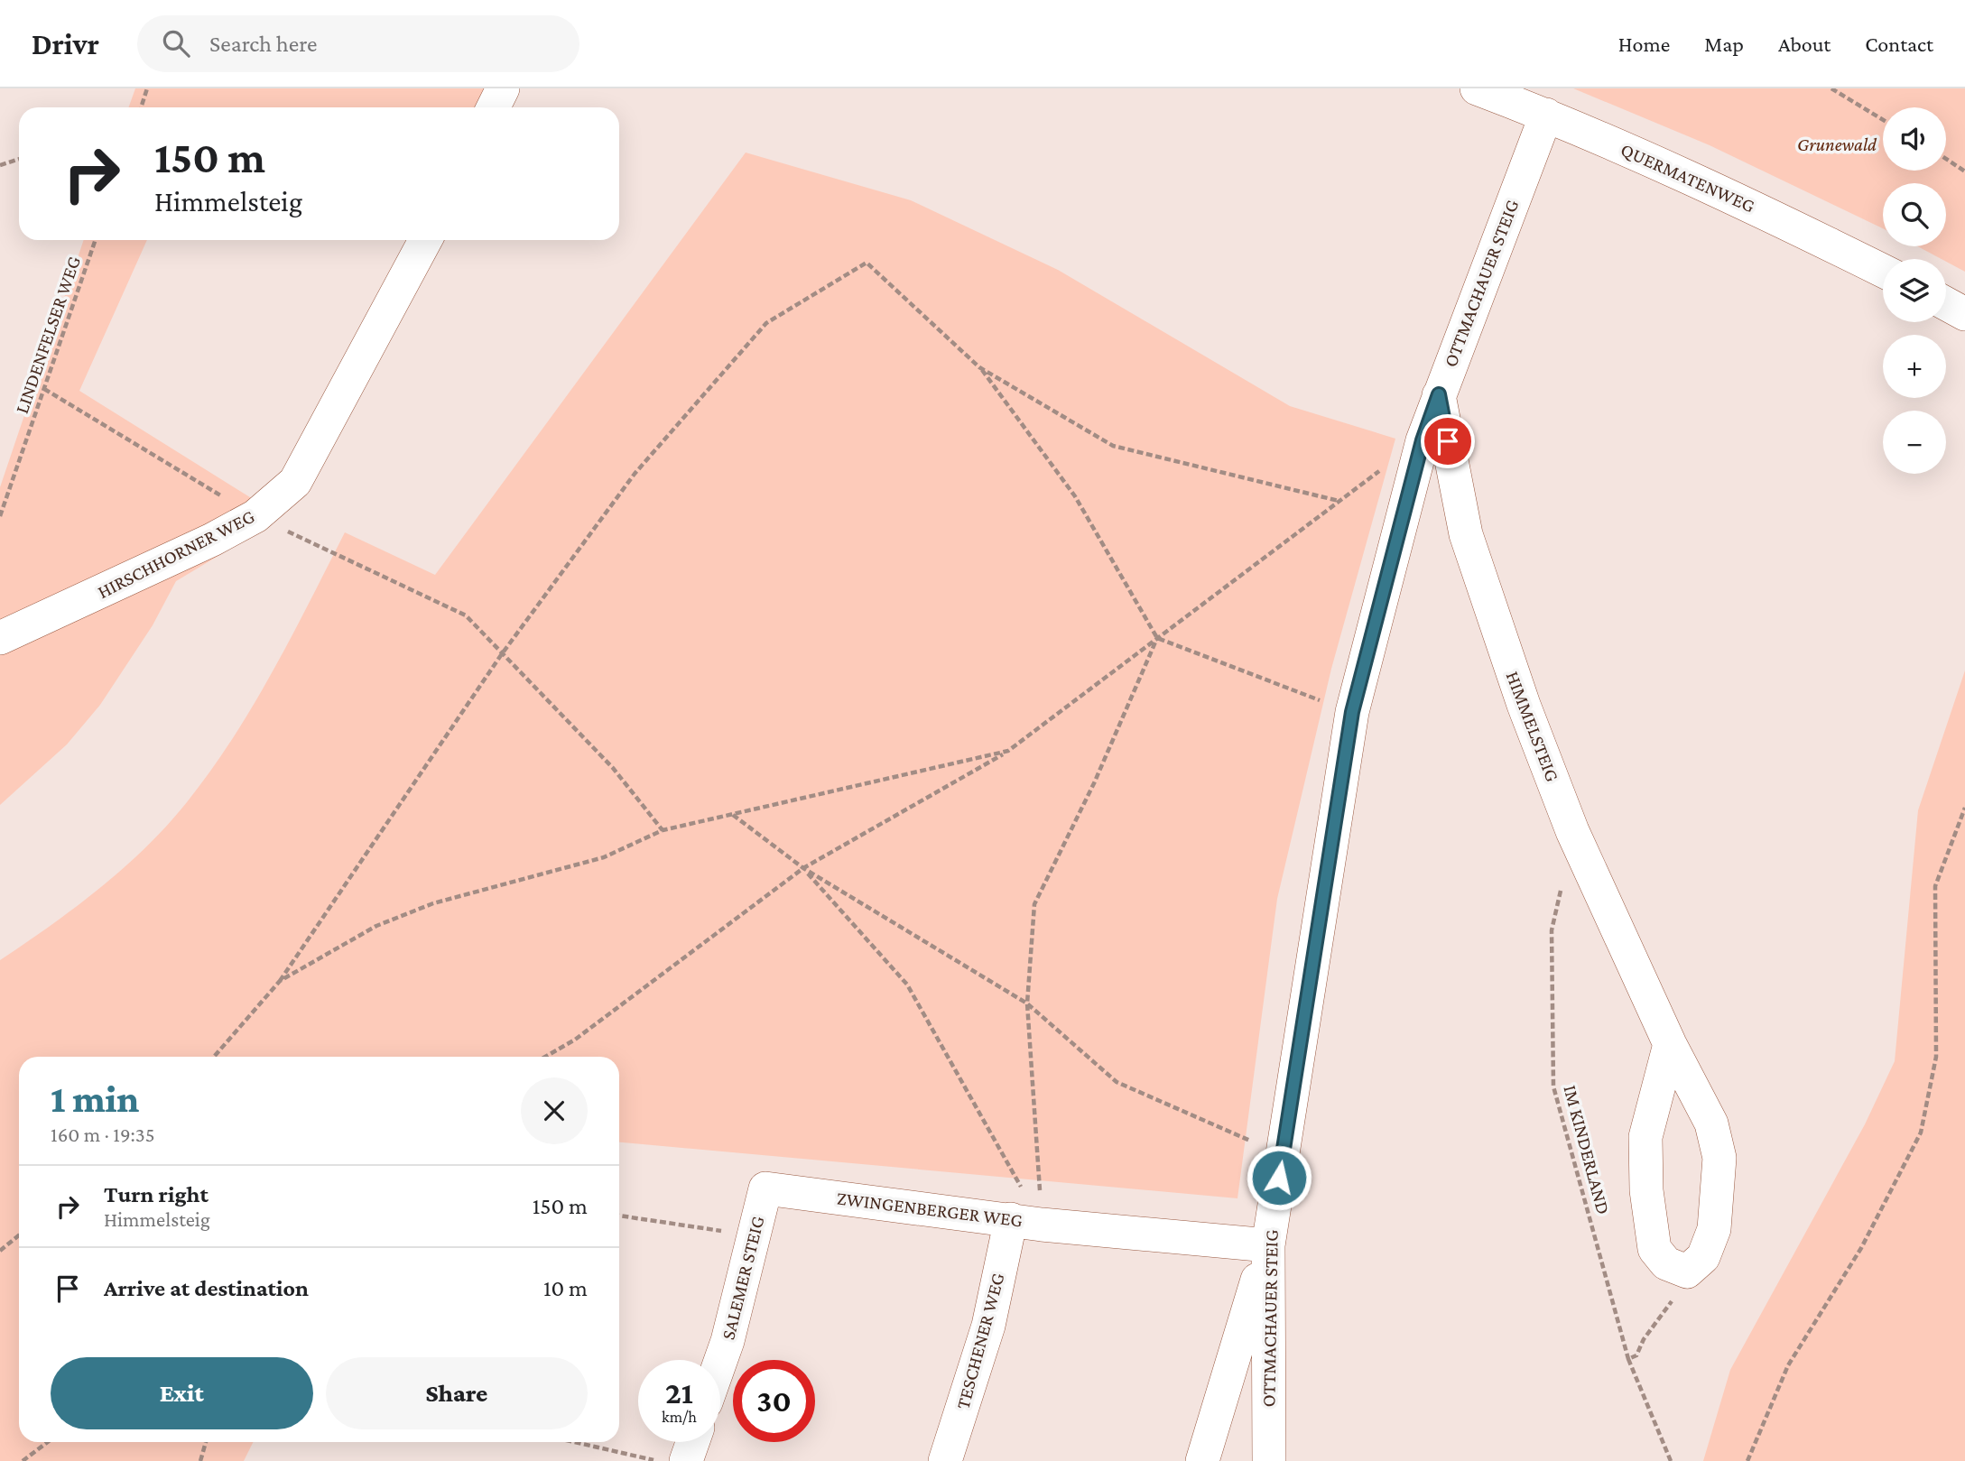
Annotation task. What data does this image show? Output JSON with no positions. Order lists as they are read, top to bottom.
{
  "streets": {
    "street": [
      "QUERMATENWEG",
      "OTTMACHAUER STEIG",
      "HIRSCHHORNER WEG",
      "HIMMELSTEIG",
      "ZWINGENBERGER WEG",
      "SALEMER STEIG",
      "TESCHENER WEG"
    ],
    "path": ["LINDENFELSER WEG", "IM KINDERLAND"]
  },
  "crossings": [
    ["QUERMATENWEG", "OTTMACHAUER STEIG"],
    ["OTTMACHAUER STEIG", "HIMMELSTEIG"],
    ["OTTMACHAUER STEIG", "ZWINGENBERGER WEG"],
    ["ZWINGENBERGER WEG", "SALEMER STEIG"],
    ["ZWINGENBERGER WEG", "TESCHENER WEG"]
  ],
  "parks": ["Grunewald"],
  "page": {
    "header": "Drivr",
    "search": "Search here",
    "nav": [
      "Home",
      "Map",
      "About",
      "Contact"
    ],
    "map_buttons": ["+", "−"],
    "turn": ["150 m", "Himmelsteig"],
    "heading": ["1 min", "160 m · 19:35"],
    "list": [
      {
        "name": "Turn right",
        "note": "Himmelsteig",
        "value": "150 m"
      },
      {
        "name": "Arrive at destination",
        "value": "10 m"
      }
    ],
    "buttons": ["Exit", "Share"],
    "speed": "21 km/h",
    "limit": "30"
  }
}
